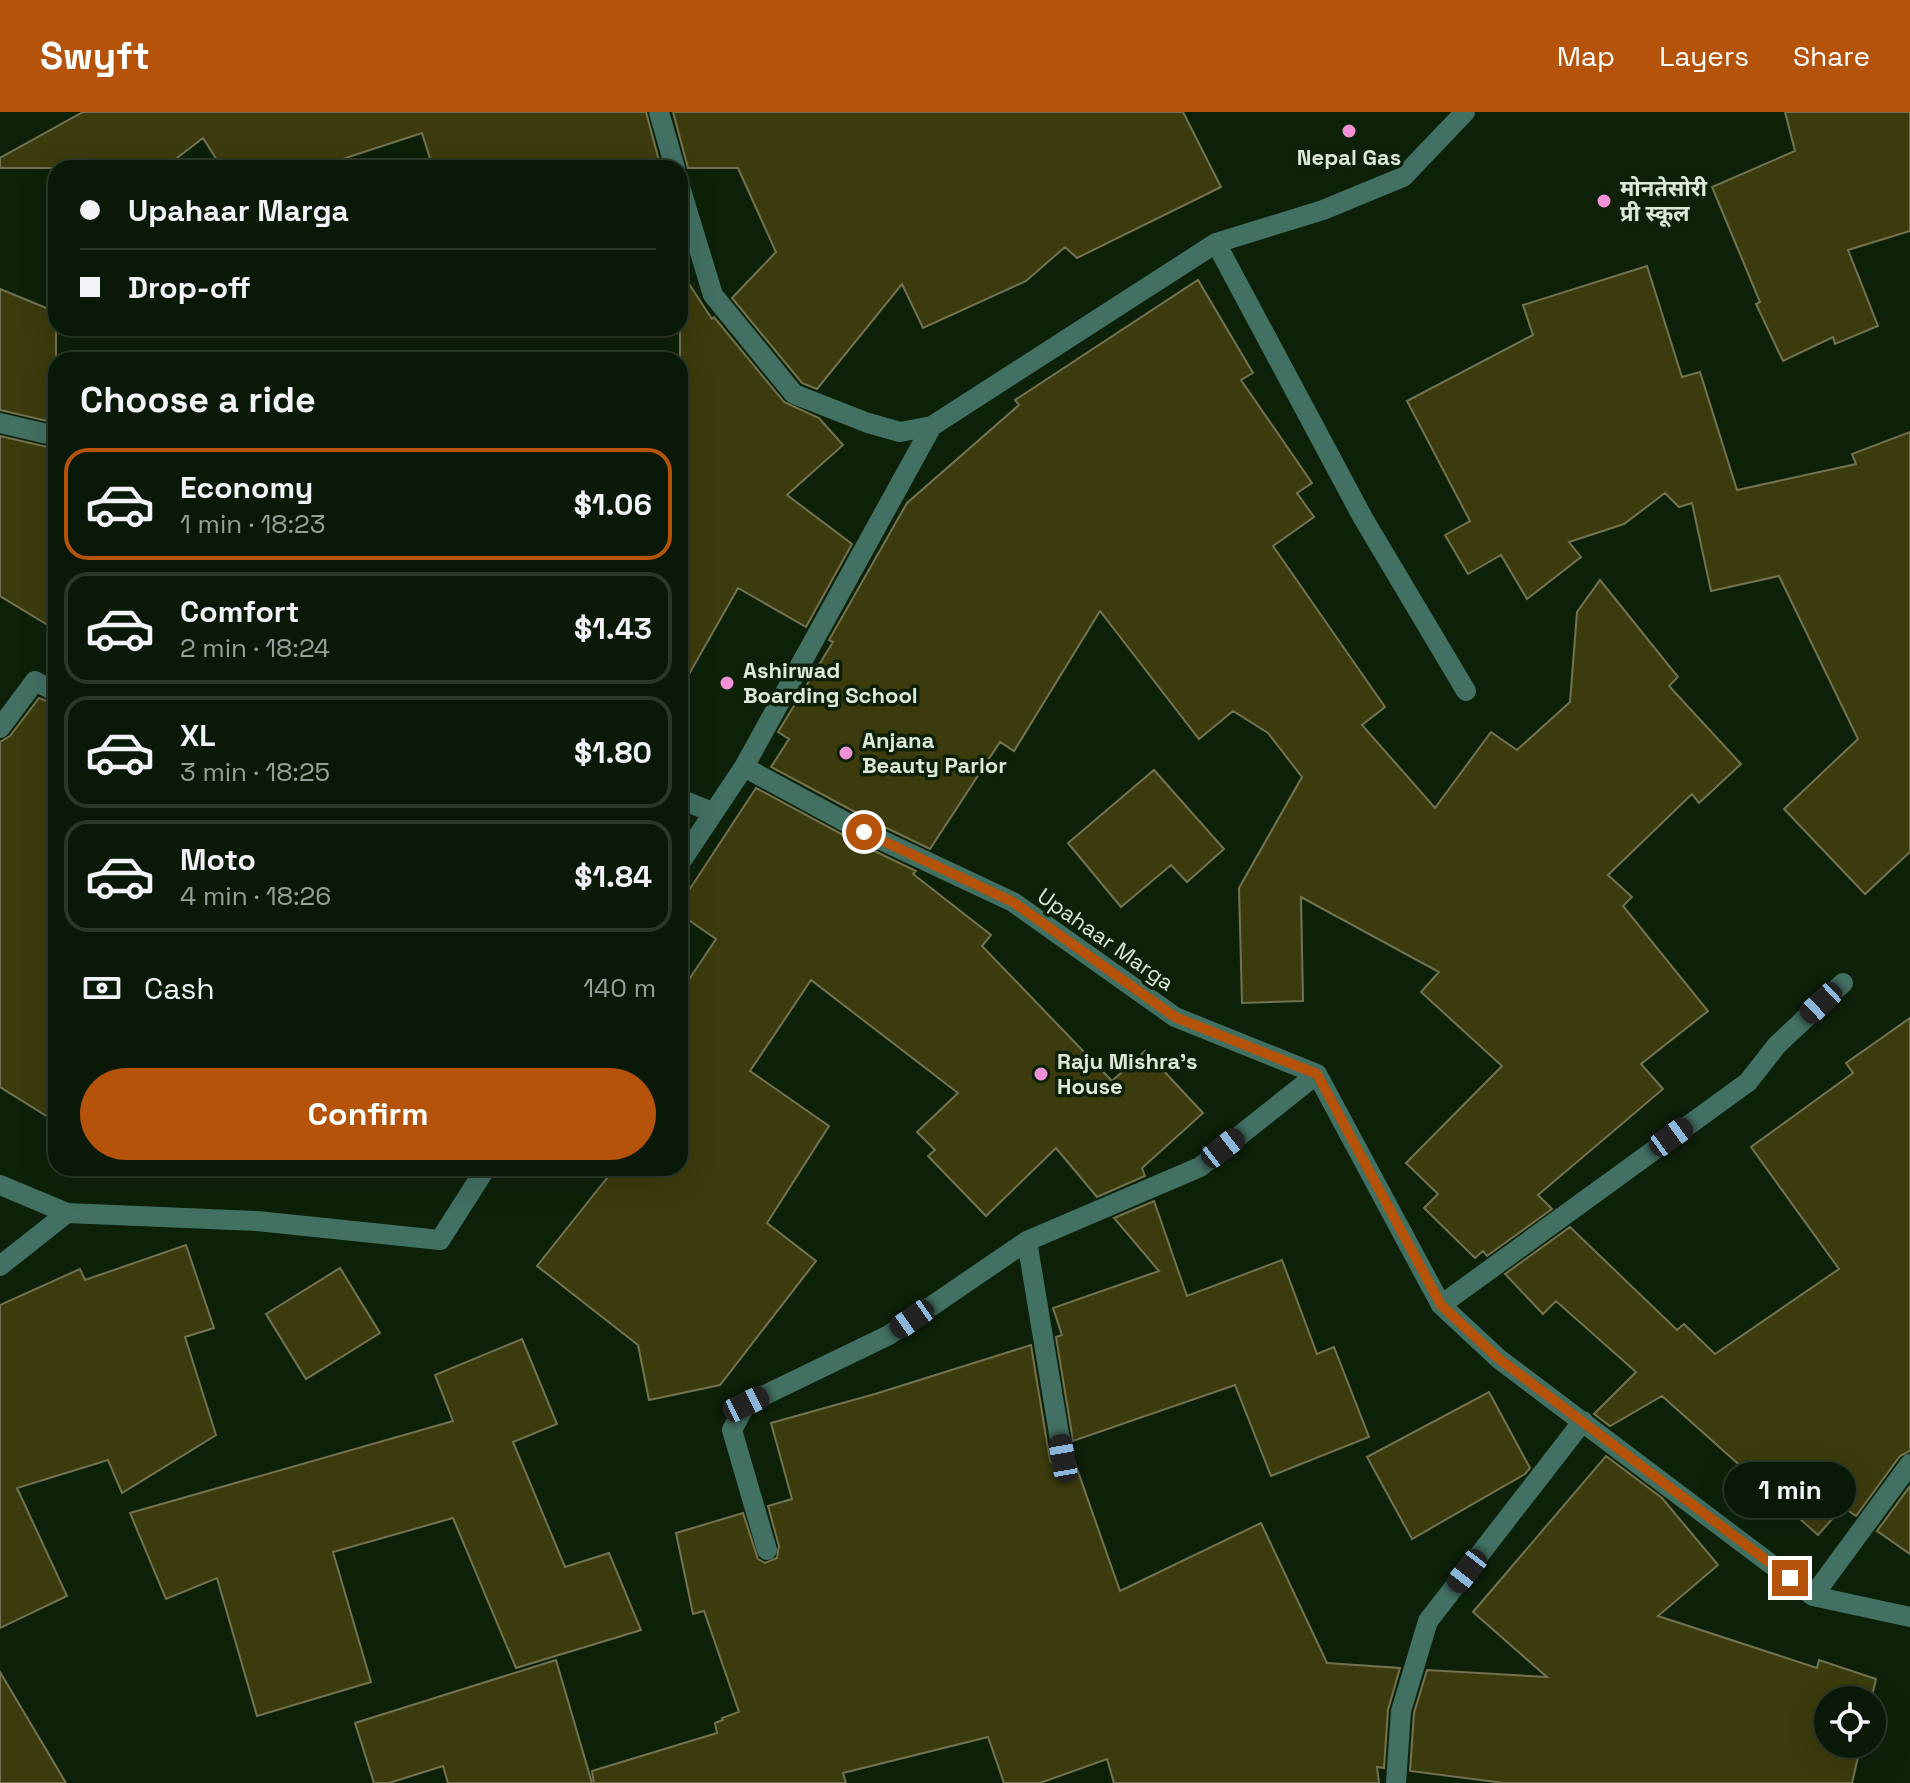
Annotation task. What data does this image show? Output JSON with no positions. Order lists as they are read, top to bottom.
{
  "streets": {
    "street": ["Upahaar Marga"]
  },
  "places": [
    "Nepal Gas",
    "मोनतेसोरी प्री स्कूल",
    "Ashirwad Boarding School",
    "Anjana Beauty Parlor",
    "Raju Mishra's House"
  ],
  "page": {
    "header": "Swyft",
    "nav": ["Map", "Layers", "Share"],
    "banner": ["Upahaar Marga", "Drop-off"],
    "heading": "Choose a ride",
    "list": [
      {
        "name": "Economy",
        "note": "1 min · 18:23",
        "value": "$1.06"
      },
      {
        "name": "Comfort",
        "note": "2 min · 18:24",
        "value": "$1.43"
      },
      {
        "name": "XL",
        "note": "3 min · 18:25",
        "value": "$1.80"
      },
      {
        "name": "Moto",
        "note": "4 min · 18:26",
        "value": "$1.84"
      }
    ],
    "pay": ["Cash", "140 m"],
    "buttons": "Confirm",
    "bubble": "1 min"
  }
}
